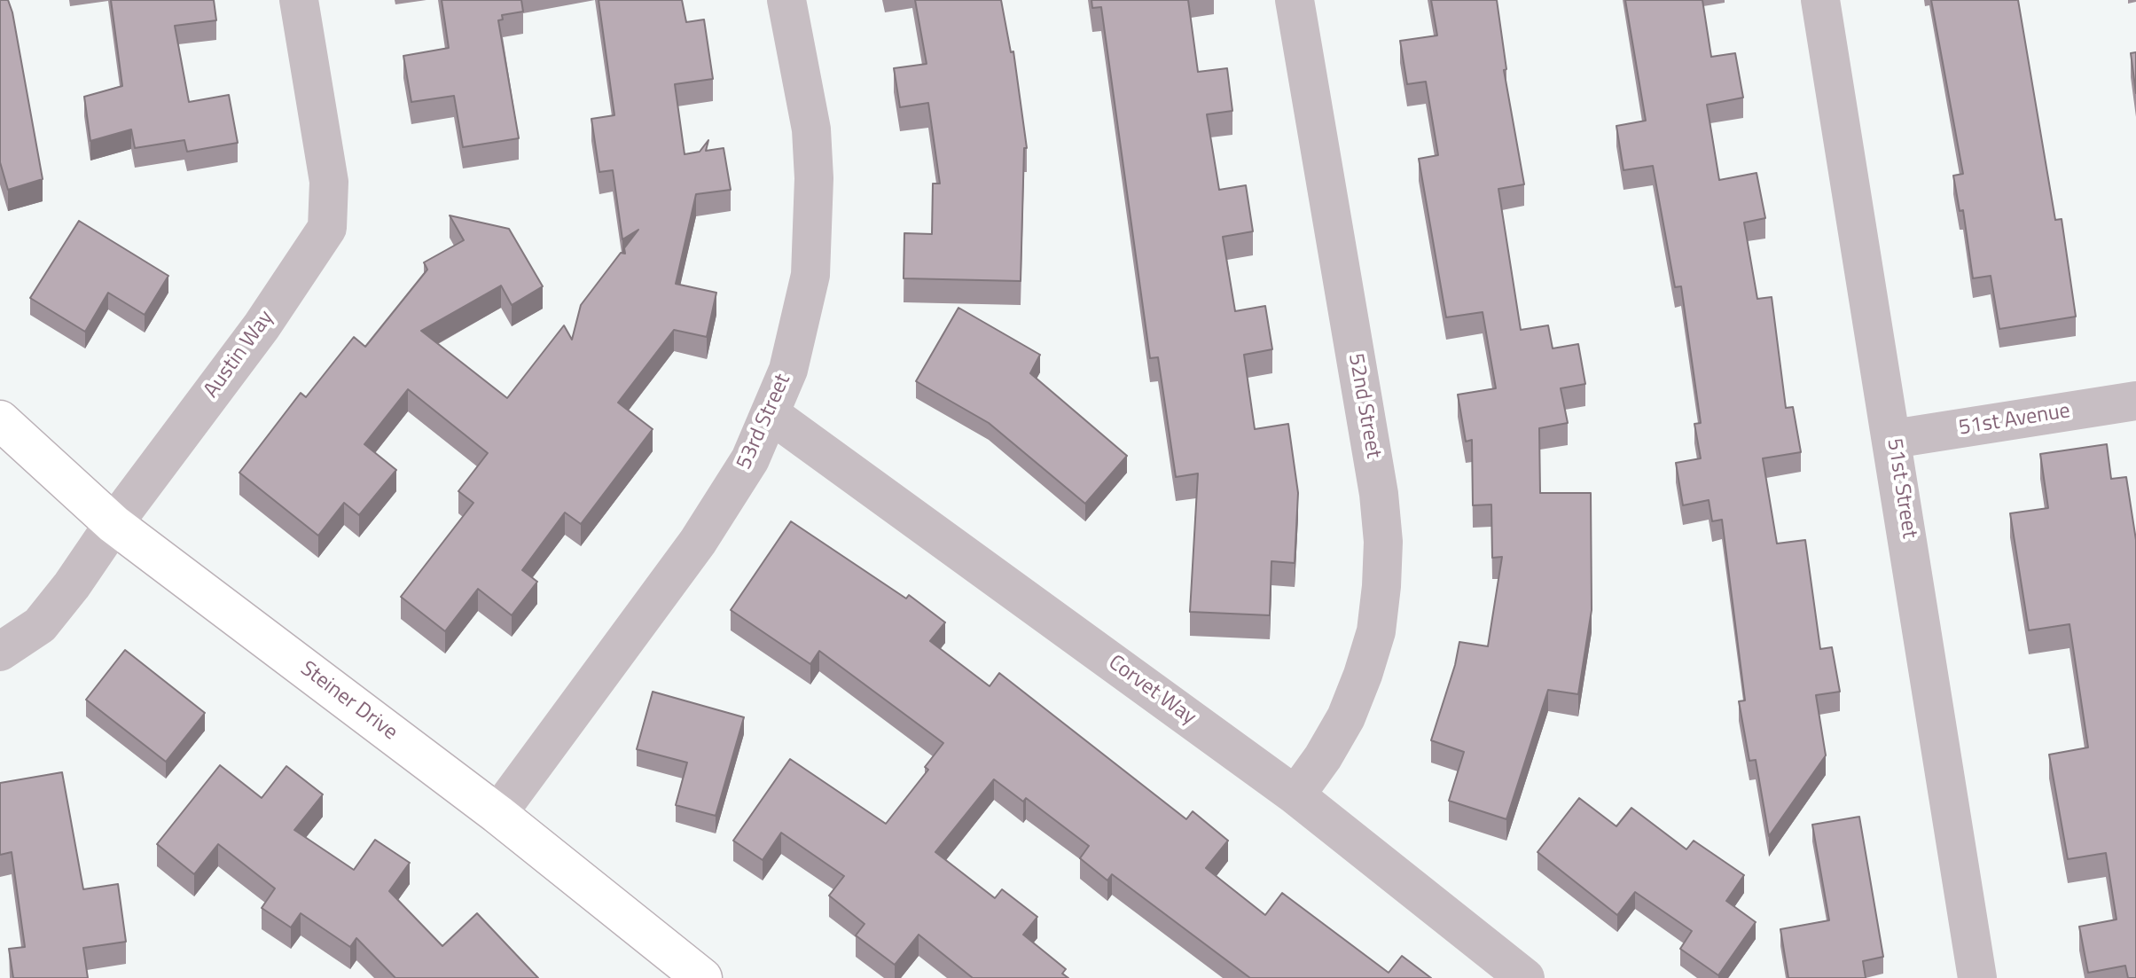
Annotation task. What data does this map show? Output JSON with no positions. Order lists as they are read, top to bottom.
{
  "streets": {
    "street": [
      "Austin Way",
      "52nd Street",
      "51st Avenue",
      "53rd Street",
      "51st Street",
      "Corvet Way",
      "Steiner Drive"
    ]
  },
  "crossings": [
    ["Austin Way", "Steiner Drive"],
    ["52nd Street", "Corvet Way"],
    ["51st Avenue", "51st Street"],
    ["53rd Street", "Corvet Way"],
    ["53rd Street", "Steiner Drive"]
  ]
}
